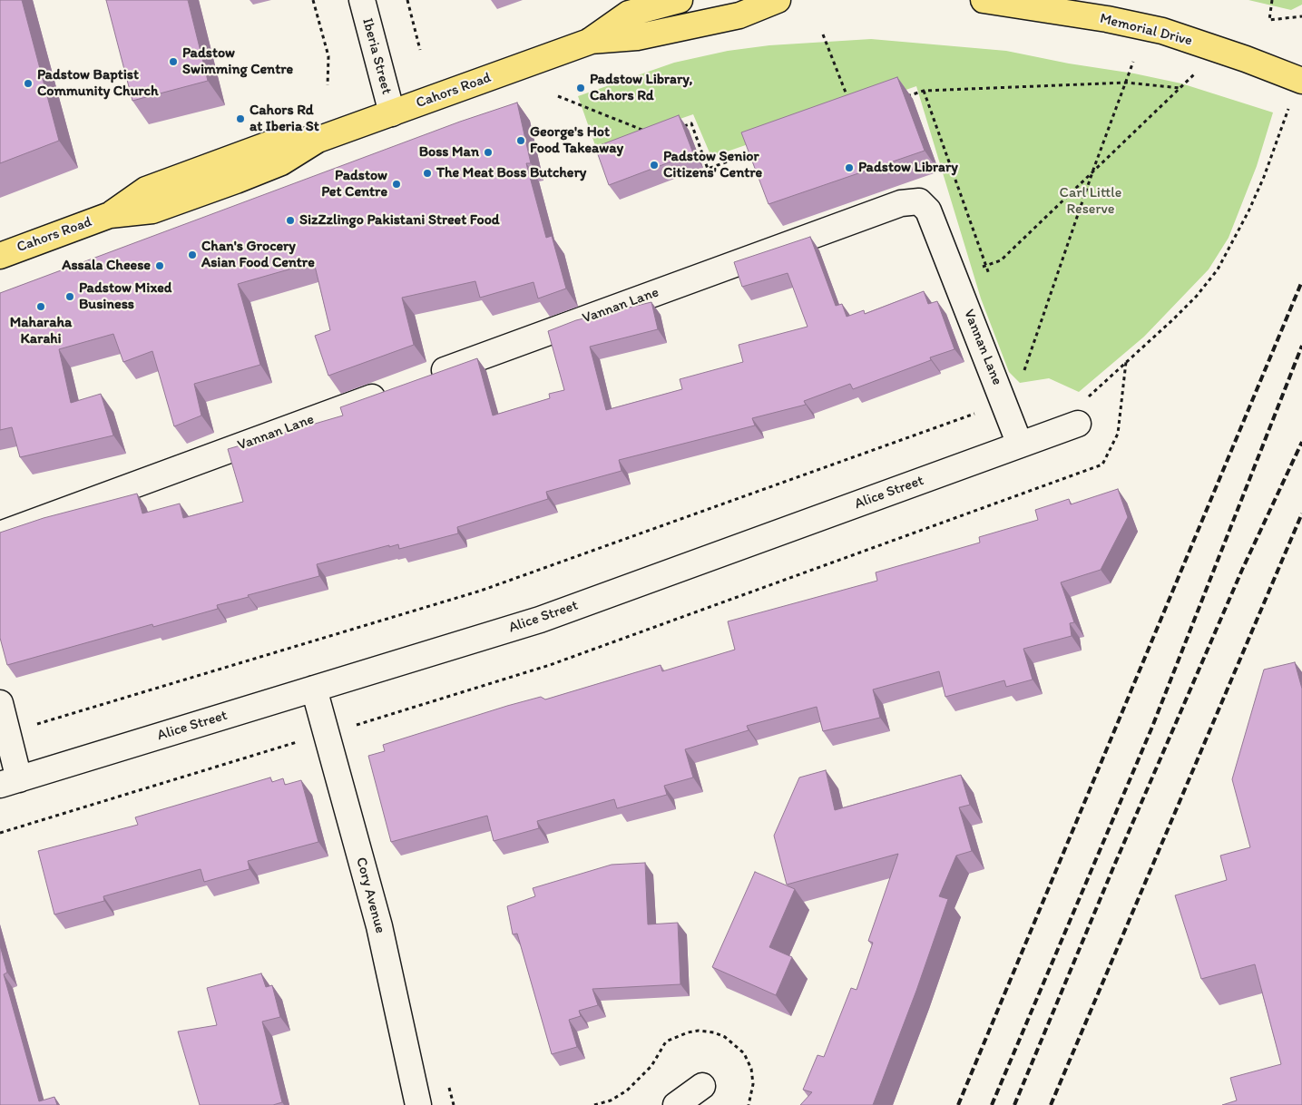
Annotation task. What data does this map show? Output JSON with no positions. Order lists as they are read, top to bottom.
{
  "streets": {
    "main road": ["Memorial Drive", "Cahors Road"],
    "street": [
      "Iberia Street",
      "Vannan Lane",
      "Alice Street",
      "Cory Avenue"
    ]
  },
  "crossings": [
    ["Iberia Street", "Cahors Road"],
    ["Vannan Lane", "Alice Street"],
    ["Alice Street", "Cory Avenue"]
  ],
  "parks": ["Carl Little Reserve"],
  "places": [
    "Padstow Swimming Centre",
    "Padstow Baptist Community Church",
    "Padstow Library, Cahors Rd",
    "Cahors Rd at Iberia St",
    "George's Hot Food Takeaway",
    "Boss Man",
    "Padstow Senior Citizens' Centre",
    "Padstow Library",
    "The Meat Boss Butchery",
    "Padstow Pet Centre",
    "SizZzlingo Pakistani Street Food",
    "Chan's Grocery Asian Food Centre",
    "Assala Cheese",
    "Padstow Mixed Business",
    "Maharaha Karahi"
  ]
}
